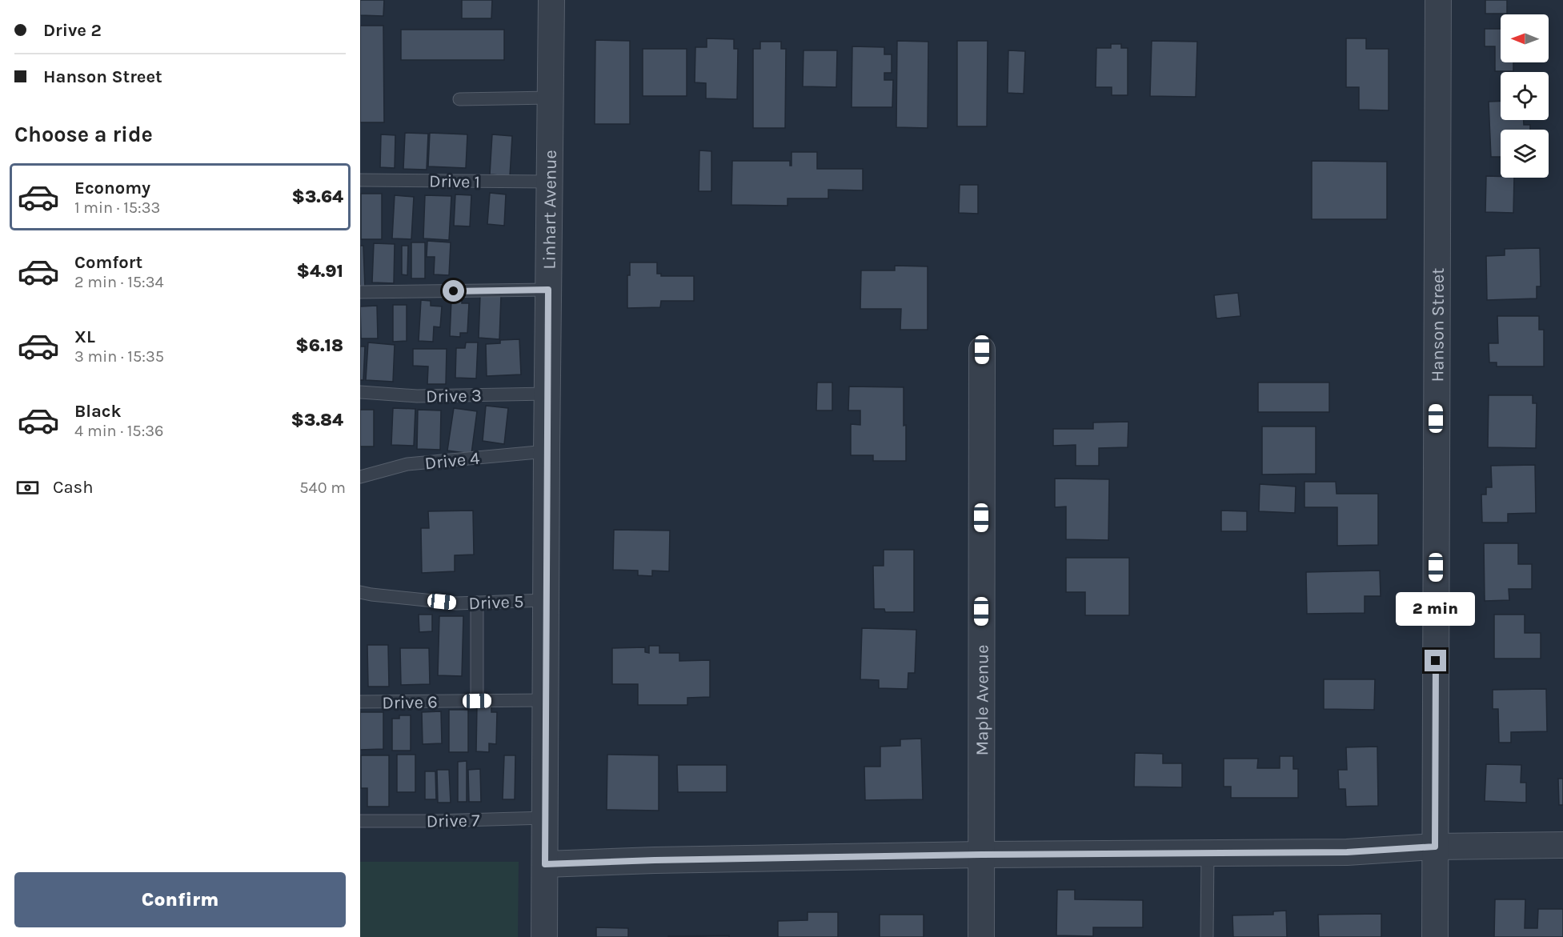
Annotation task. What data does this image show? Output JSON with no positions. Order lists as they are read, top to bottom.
{
  "streets": {
    "street": ["Linhart Avenue", "Hanson Street", "Maple Avenue"],
    "lane": [
      "Drive 1",
      "Drive 3",
      "Drive 4",
      "Drive 5",
      "Drive 6",
      "Drive 7"
    ]
  },
  "crossings": [
    ["Drive 1", "Linhart Avenue"],
    ["Linhart Avenue", "Drive 3"],
    ["Linhart Avenue", "Drive 4"],
    ["Linhart Avenue", "Drive 5"],
    ["Linhart Avenue", "Drive 6"],
    ["Linhart Avenue", "Drive 7"]
  ],
  "north": "left",
  "page": {
    "banner": ["Drive 2", "Hanson Street"],
    "heading": "Choose a ride",
    "list": [
      {
        "name": "Economy",
        "note": "1 min · 15:33",
        "value": "$3.64"
      },
      {
        "name": "Comfort",
        "note": "2 min · 15:34",
        "value": "$4.91"
      },
      {
        "name": "XL",
        "note": "3 min · 15:35",
        "value": "$6.18"
      },
      {
        "name": "Black",
        "note": "4 min · 15:36",
        "value": "$3.84"
      }
    ],
    "pay": ["Cash", "540 m"],
    "bubble": "2 min",
    "buttons": "Confirm"
  }
}
